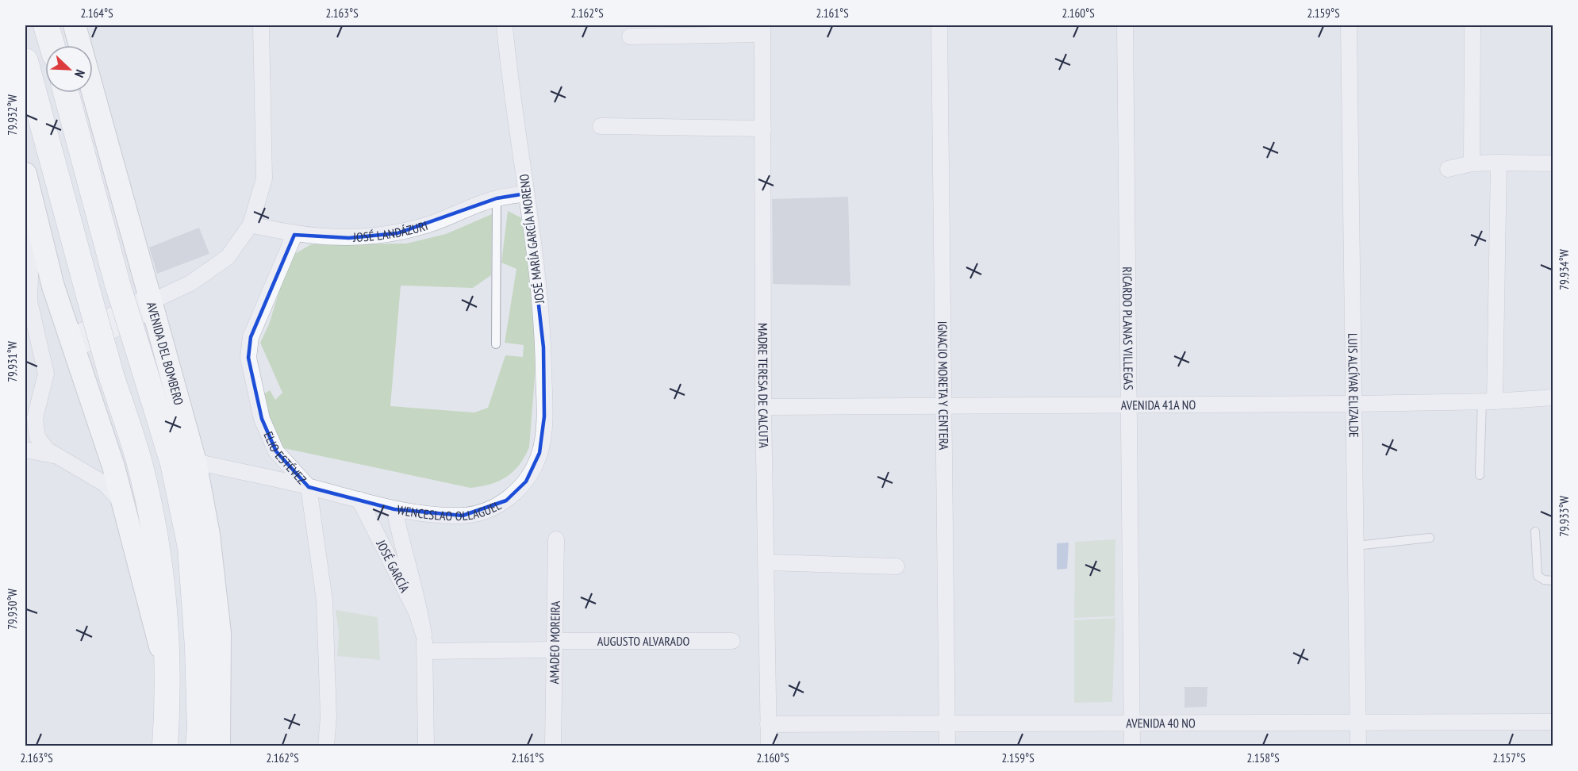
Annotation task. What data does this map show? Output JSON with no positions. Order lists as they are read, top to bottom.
{
  "streets": {
    "main road": ["AVENIDA DEL BOMBERO"],
    "street": [
      "JOSÉ LANDÁZURI",
      "JOSÉ MARÍA GARCÍA MORENO",
      "RICARDO PLANAS VILLEGAS",
      "MADRE TERESA DE CALCUTA",
      "IGNACIO MORETA Y CENTERA",
      "LUIS ALCÍVAR ELIZALDE",
      "AVENIDA 41A NO",
      "ELIO ESTÉVEZ",
      "WENCESLAO OLLAGUEL",
      "JOSÉ GARCÍA",
      "AUGUSTO ALVARADO",
      "AMADEO MOREIRA",
      "AVENIDA 40 NO"
    ]
  },
  "crossings": [
    ["JOSÉ LANDÁZURI", "JOSÉ MARÍA GARCÍA MORENO"],
    ["JOSÉ LANDÁZURI", "ELIO ESTÉVEZ"],
    ["JOSÉ MARÍA GARCÍA MORENO", "WENCESLAO OLLAGUEL"],
    ["RICARDO PLANAS VILLEGAS", "AVENIDA 41A NO"],
    ["RICARDO PLANAS VILLEGAS", "AVENIDA 40 NO"],
    ["AVENIDA DEL BOMBERO", "WENCESLAO OLLAGUEL"],
    ["MADRE TERESA DE CALCUTA", "AVENIDA 41A NO"],
    ["MADRE TERESA DE CALCUTA", "AVENIDA 40 NO"],
    ["IGNACIO MORETA Y CENTERA", "AVENIDA 41A NO"],
    ["IGNACIO MORETA Y CENTERA", "AVENIDA 40 NO"],
    ["LUIS ALCÍVAR ELIZALDE", "AVENIDA 41A NO"],
    ["LUIS ALCÍVAR ELIZALDE", "AVENIDA 40 NO"],
    ["ELIO ESTÉVEZ", "WENCESLAO OLLAGUEL"],
    ["WENCESLAO OLLAGUEL", "JOSÉ GARCÍA"],
    ["JOSÉ GARCÍA", "AUGUSTO ALVARADO"],
    ["AUGUSTO ALVARADO", "AMADEO MOREIRA"]
  ],
  "north": "bottom right",
  "coordinates": [
    "2.164°S",
    "2.163°S",
    "2.162°S",
    "2.161°S",
    "2.160°S",
    "2.159°S",
    "79.932°W",
    "79.934°W",
    "79.931°W",
    "79.933°W",
    "79.930°W",
    "2.158°S",
    "2.157°S"
  ]
}
